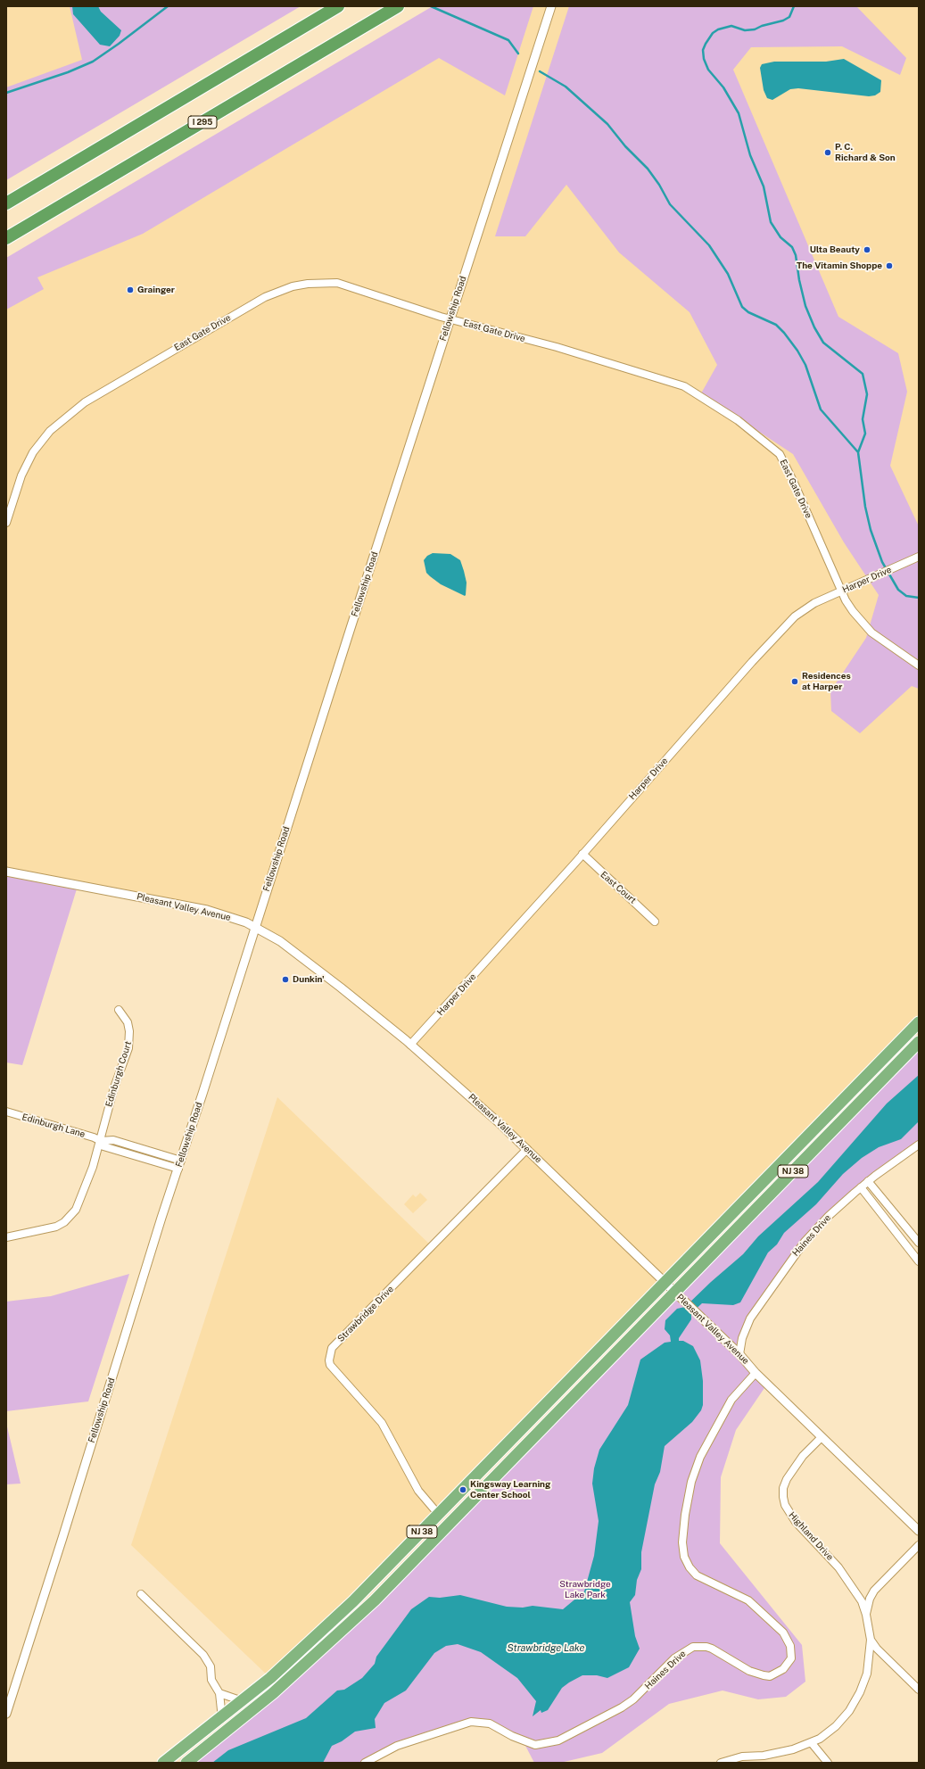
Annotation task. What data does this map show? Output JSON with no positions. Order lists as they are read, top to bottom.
{
  "streets": {
    "highway": ["I 295", "NJ 38"],
    "street": [
      "Fellowship Road",
      "East Gate Drive",
      "Harper Drive",
      "East Court",
      "Pleasant Valley Avenue",
      "Edinburgh Court",
      "Edinburgh Lane",
      "Haines Drive",
      "Strawbridge Drive",
      "Highland Drive"
    ]
  },
  "crossings": [
    ["Fellowship Road", "East Gate Drive"],
    ["Fellowship Road", "Pleasant Valley Avenue"],
    ["Fellowship Road", "Edinburgh Lane"],
    ["East Gate Drive", "Harper Drive"],
    ["Harper Drive", "East Court"],
    ["Harper Drive", "Pleasant Valley Avenue"],
    ["Pleasant Valley Avenue", "NJ 38"],
    ["Pleasant Valley Avenue", "Haines Drive"],
    ["Pleasant Valley Avenue", "Strawbridge Drive"],
    ["Pleasant Valley Avenue", "Highland Drive"],
    ["Edinburgh Court", "Edinburgh Lane"],
    ["NJ 38", "Strawbridge Drive"]
  ],
  "water": ["Strawbridge Lake"],
  "parks": ["Strawbridge Lake Park"],
  "places": [
    "P. C. Richard & Son",
    "Ulta Beauty",
    "The Vitamin Shoppe",
    "Grainger",
    "Residences at Harper",
    "Dunkin'",
    "Kingsway Learning Center School"
  ]
}
